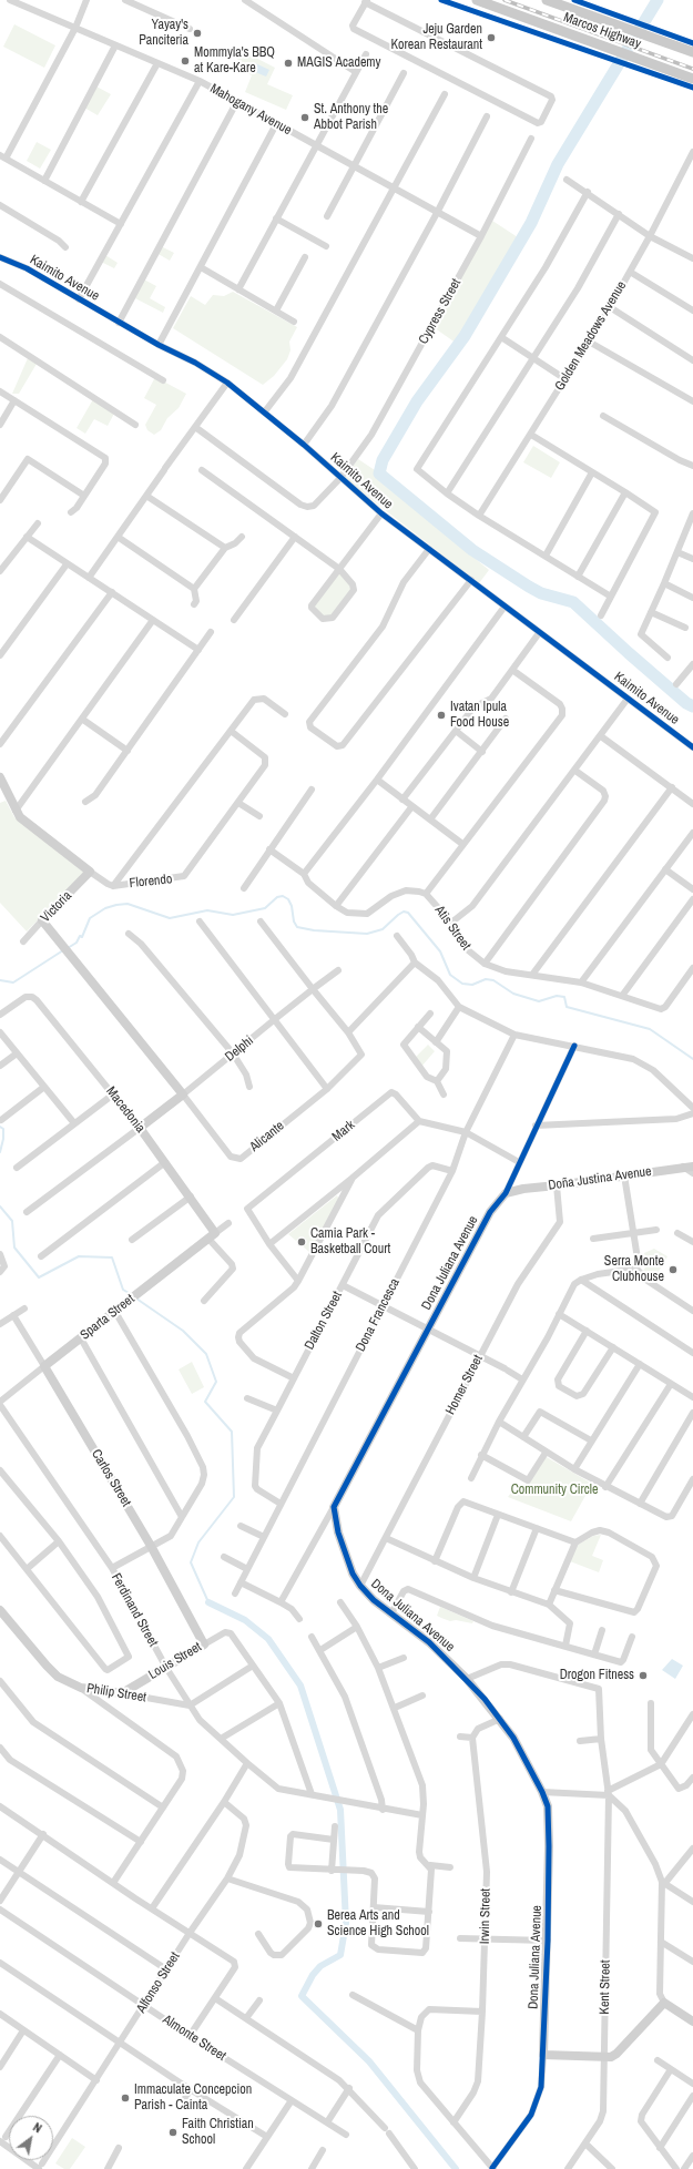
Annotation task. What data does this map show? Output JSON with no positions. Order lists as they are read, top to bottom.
{
  "streets": {
    "main road": ["Marcos Highway"],
    "street": [
      "Mahogany Avenue",
      "Kaimito Avenue",
      "Cypress Street",
      "Golden Meadows Avenue",
      "Florendo",
      "Victoria",
      "Atis Street",
      "Delphi",
      "Macedonia",
      "Mark",
      "Alicante",
      "Doña Justina Avenue",
      "Dona Juliana Avenue",
      "Dona Francesca",
      "Sparta Street",
      "Dalton Street",
      "Homer Street",
      "Carlos Street",
      "Ferdinand Street",
      "Louis Street",
      "Philip Street",
      "Irwin Street",
      "Alfonso Street",
      "Kent Street",
      "Almonte Street"
    ]
  },
  "crossings": [
    ["Mahogany Avenue", "Cypress Street"],
    ["Kaimito Avenue", "Cypress Street"],
    ["Florendo", "Victoria"],
    ["Victoria", "Alicante"],
    ["Delphi", "Macedonia"],
    ["Delphi", "Alicante"],
    ["Macedonia", "Sparta Street"],
    ["Doña Justina Avenue", "Dona Juliana Avenue"],
    ["Doña Justina Avenue", "Homer Street"],
    ["Dona Juliana Avenue", "Homer Street"],
    ["Dona Juliana Avenue", "Kent Street"],
    ["Dona Francesca", "Dalton Street"],
    ["Sparta Street", "Carlos Street"],
    ["Sparta Street", "Ferdinand Street"],
    ["Carlos Street", "Louis Street"],
    ["Ferdinand Street", "Louis Street"],
    ["Ferdinand Street", "Philip Street"],
    ["Louis Street", "Philip Street"],
    ["Alfonso Street", "Almonte Street"]
  ],
  "parks": ["Community Circle"],
  "places": [
    "Yayay's Panciteria",
    "Jeju Garden Korean Restaurant",
    "Mommyla's BBQ at Kare-Kare",
    "MAGIS Academy",
    "St. Anthony the Abbot Parish",
    "Ivatan Ipula Food House",
    "Camia Park - Basketball Court",
    "Serra Monte Clubhouse",
    "Drogon Fitness",
    "Berea Arts and Science High School",
    "Immaculate Concepcion Parish - Cainta",
    "Faith Christian School"
  ],
  "north": "top right"
}
